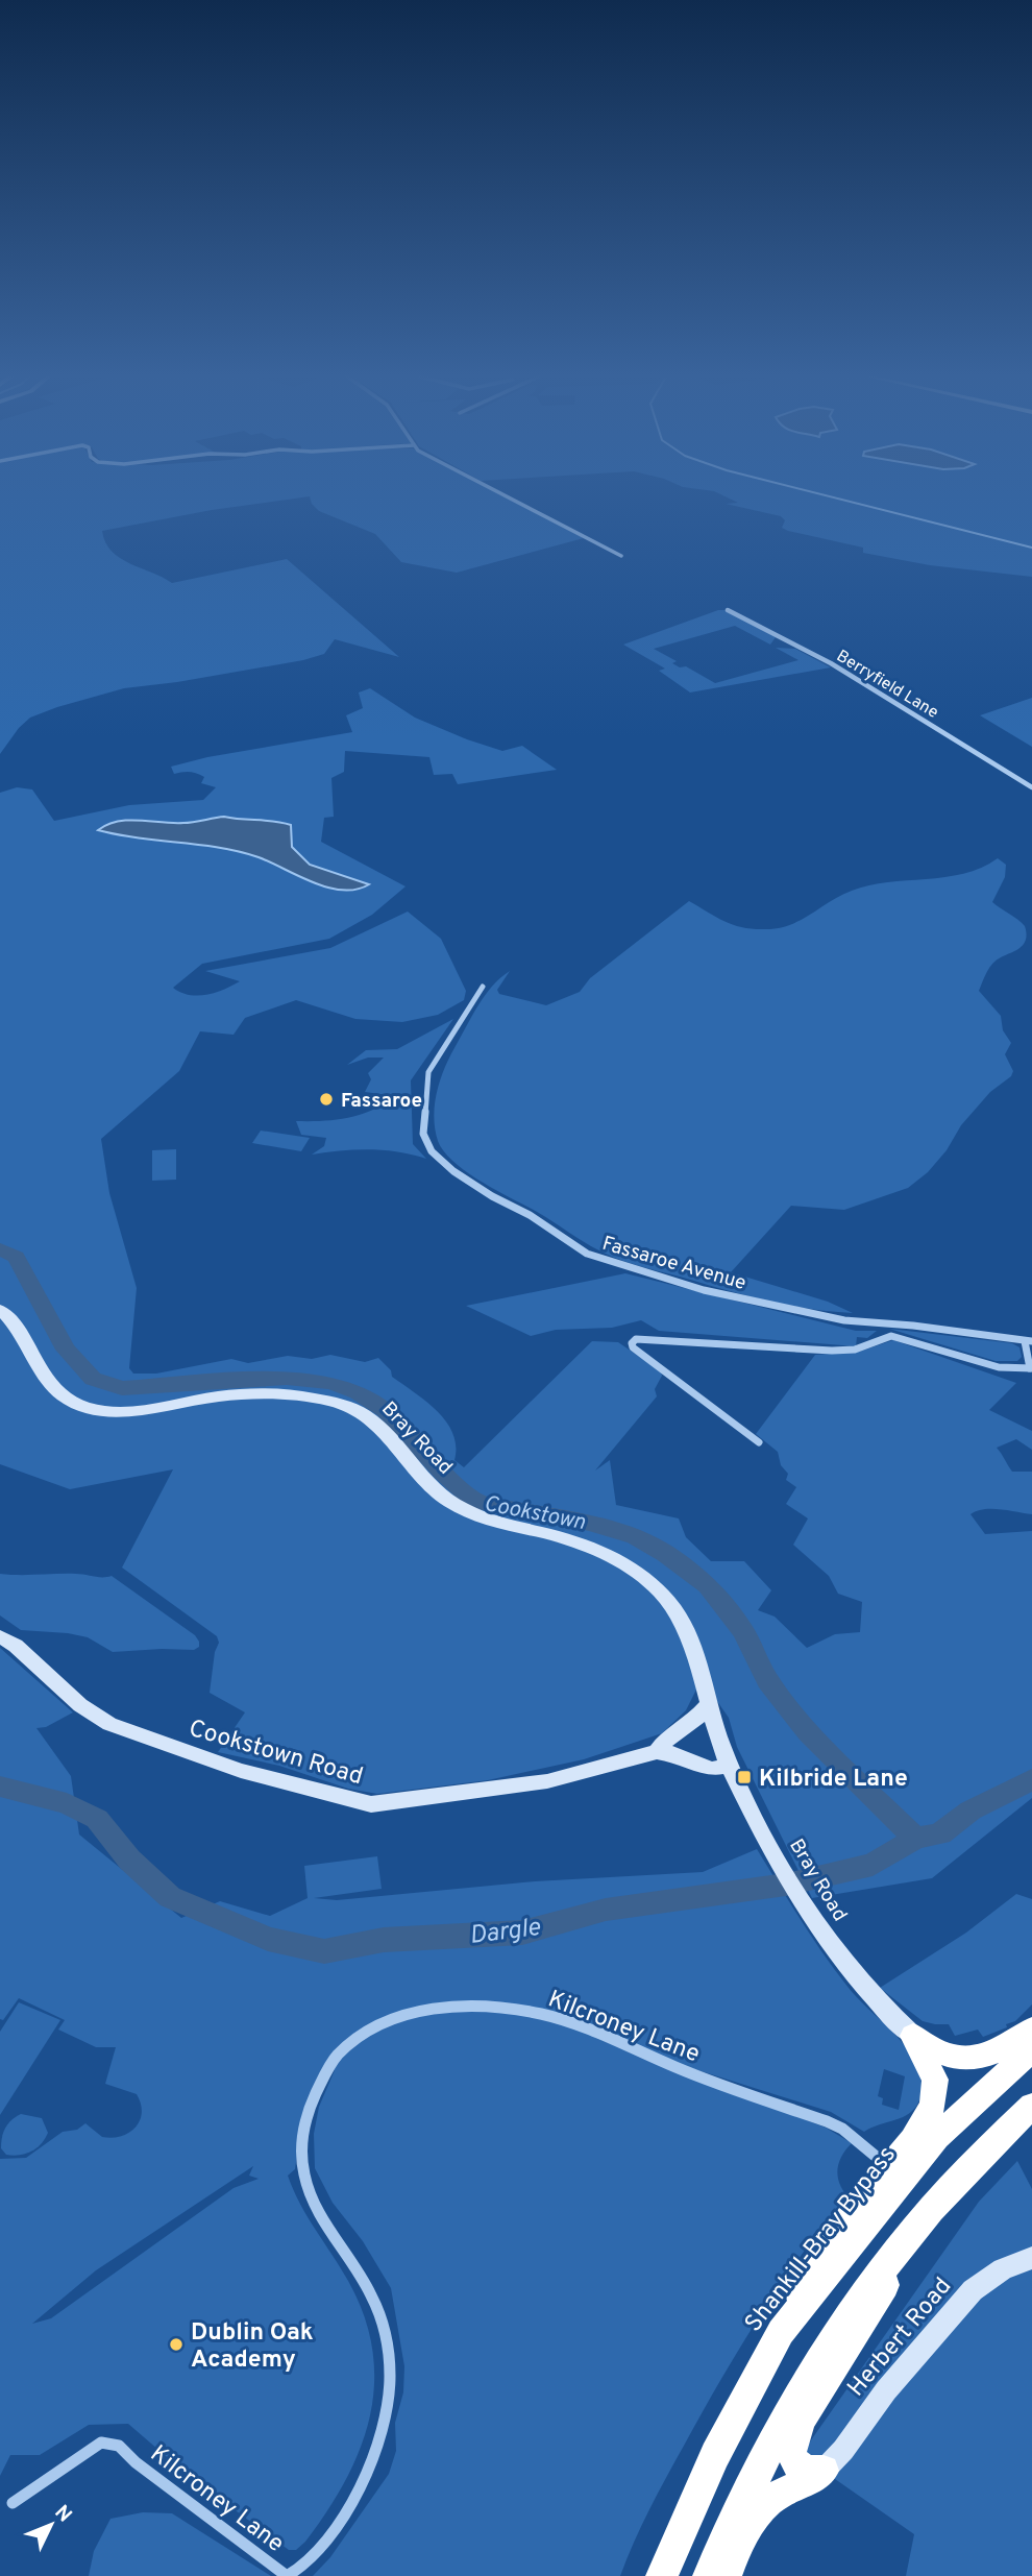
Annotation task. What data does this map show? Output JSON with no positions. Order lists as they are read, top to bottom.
{
  "streets": {
    "highway": ["Shankill-Bray Bypass"],
    "street": [
      "Berryfield Lane",
      "Fassaroe Avenue",
      "Bray Road",
      "Cookstown Road",
      "Kilcroney Lane",
      "Herbert Road"
    ]
  },
  "crossings": [
    ["Bray Road", "Cookstown Road"]
  ],
  "water": ["Cookstown", "Dargle"],
  "places": {
    "other": ["Fassaroe", "Dublin Oak Academy"],
    "transit": ["Kilbride Lane"]
  },
  "north": "top right"
}
